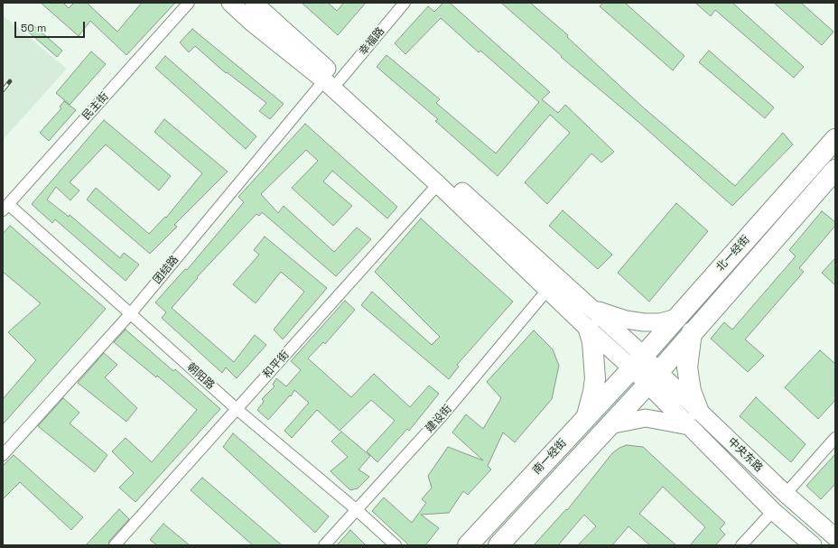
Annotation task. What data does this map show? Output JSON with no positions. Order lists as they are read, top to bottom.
{
  "streets": {
    "highway": ["北一经街", "南一经街"],
    "main road": ["中央东路"],
    "street": [
      "幸福路",
      "民主街",
      "团结路",
      "和平街",
      "朝阳路",
      "建设街"
    ]
  },
  "crossings": [
    ["幸福路", "团结路"],
    ["民主街", "朝阳路"],
    ["北一经街", "中央东路"],
    ["北一经街", "南一经街"],
    ["团结路", "朝阳路"],
    ["和平街", "朝阳路"],
    ["朝阳路", "建设街"],
    ["中央东路", "南一经街"]
  ],
  "scale_bar": "50 m"
}
